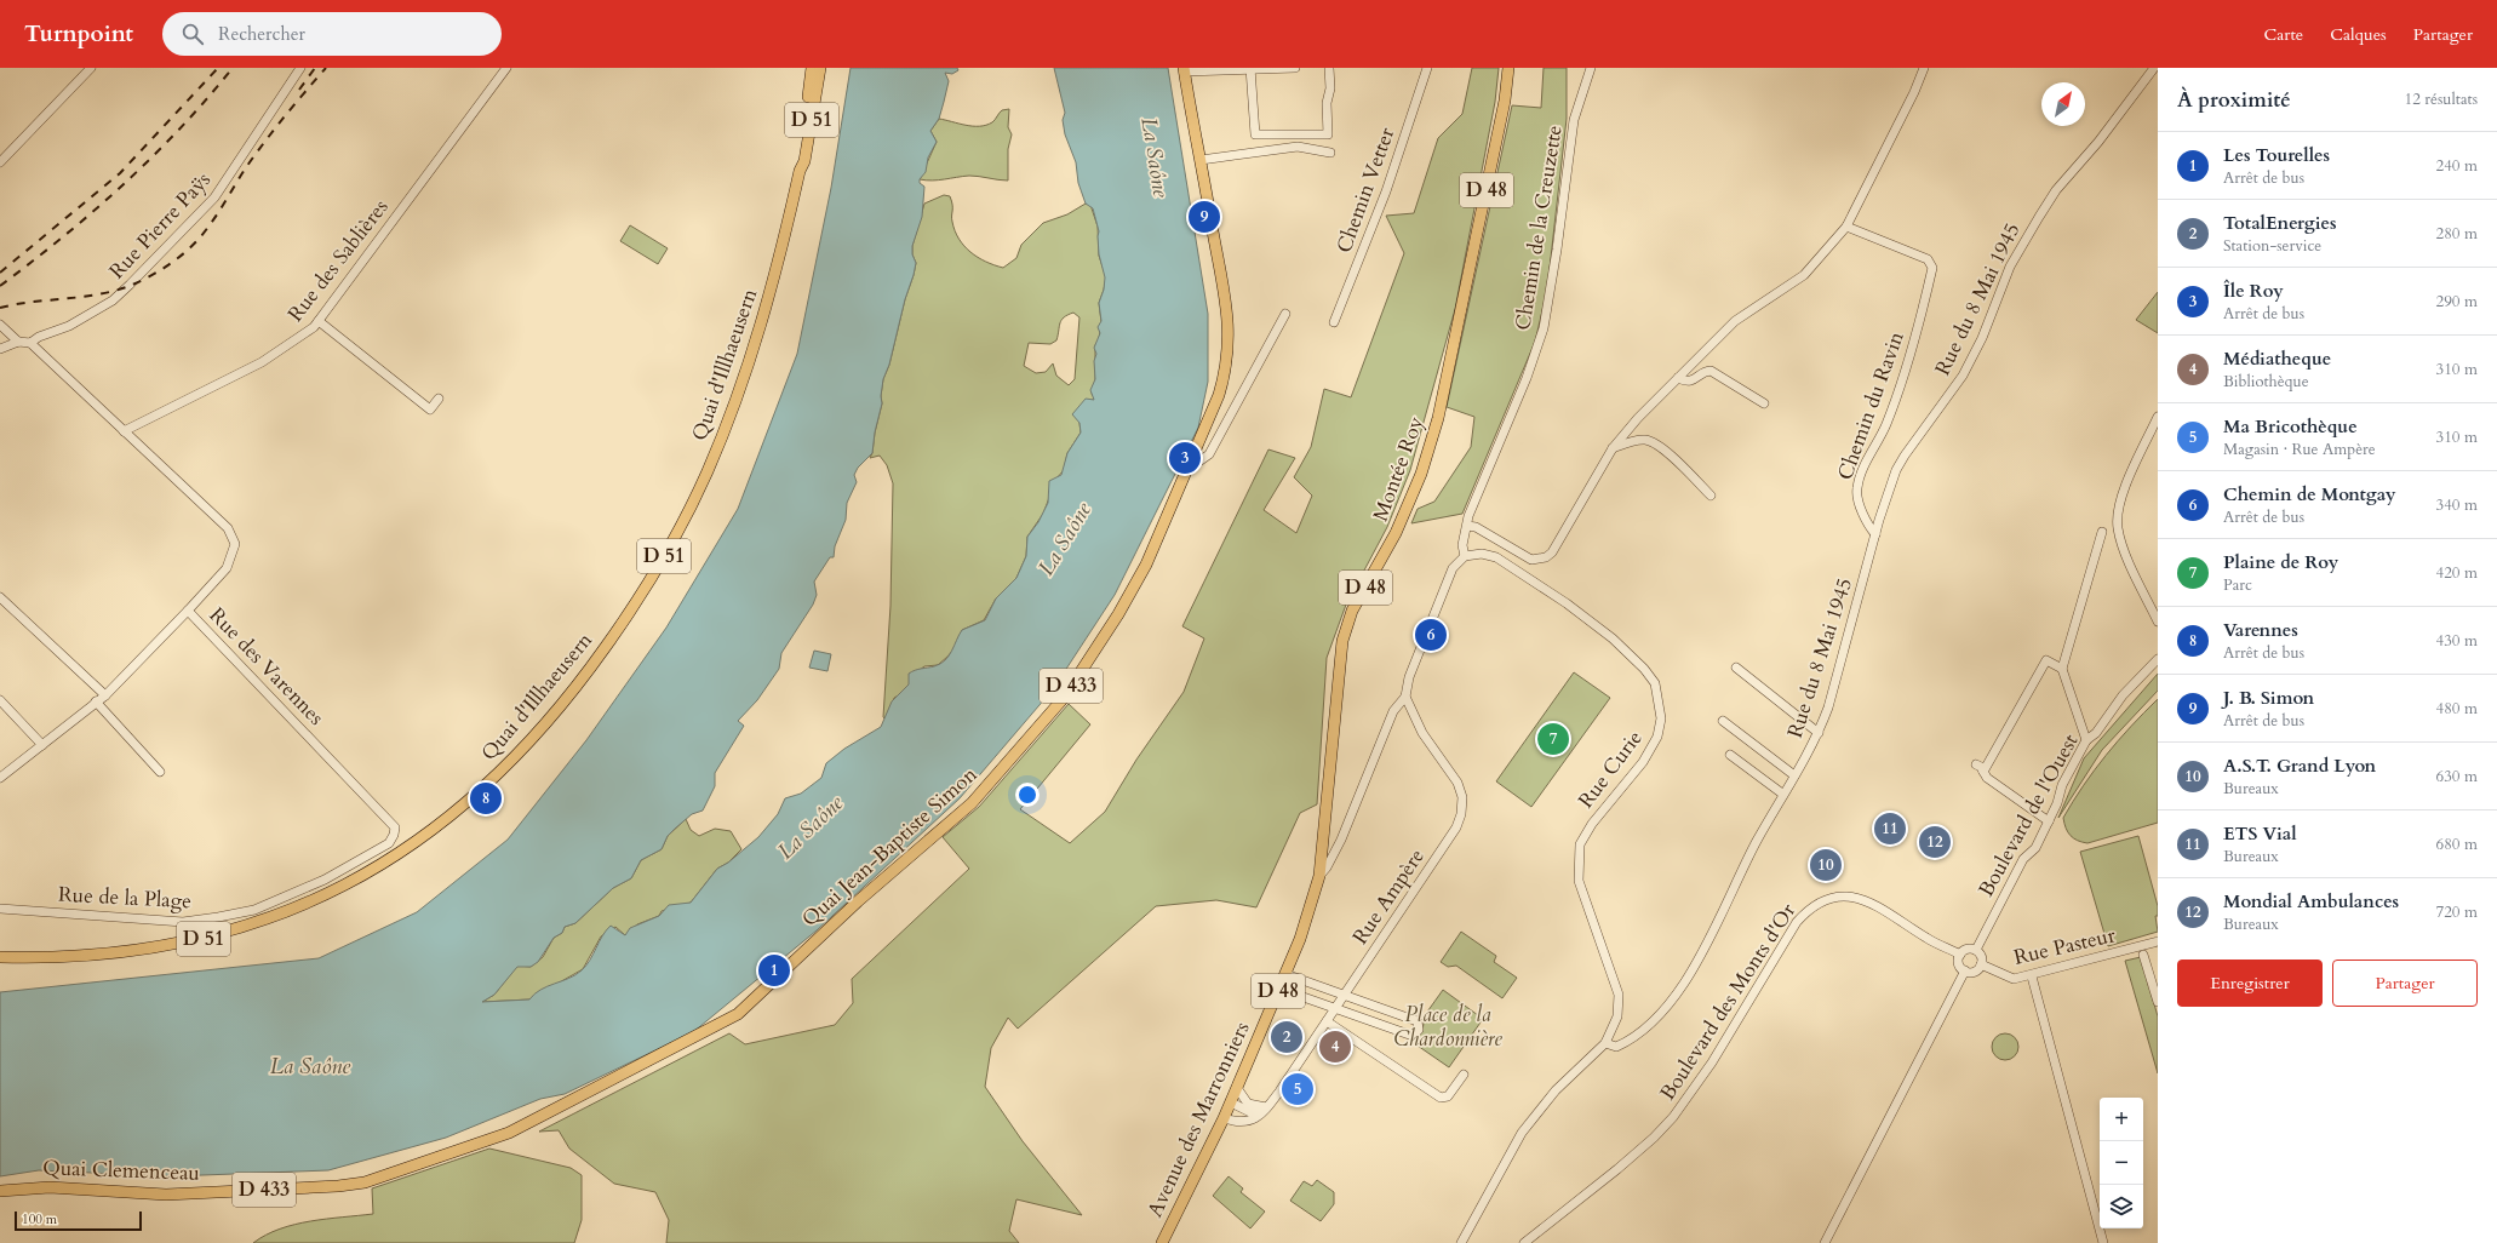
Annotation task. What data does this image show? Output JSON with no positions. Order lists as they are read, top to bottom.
{
  "streets": {
    "main road": [
      "D 51",
      "D 48",
      "Quai d'Illhaeusern",
      "Montée Roy",
      "D 433",
      "Quai Jean-Baptiste Simon",
      "Avenue des Marronniers",
      "Quai Clemenceau"
    ],
    "street": [
      "Chemin Vetter",
      "Rue Pierre Paÿs",
      "Chemin de la Creuzette",
      "Rue des Sablières",
      "Rue du 8 Mai 1945",
      "Chemin du Ravin",
      "Rue des Varennes",
      "Rue Curie",
      "Boulevard de l'Ouest",
      "Rue Ampère",
      "Rue de la Plage",
      "Rue Pasteur",
      "Boulevard des Monts d'Or"
    ]
  },
  "crossings": [
    ["Rue Pierre Paÿs", "Rue des Varennes"],
    ["Chemin de la Creuzette", "Rue Curie"],
    ["Rue des Sablières", "Rue des Varennes"],
    ["Rue du 8 Mai 1945", "Chemin du Ravin"],
    ["Rue du 8 Mai 1945", "Rue Curie"],
    ["Montée Roy", "Avenue des Marronniers"],
    ["Rue des Varennes", "Rue de la Plage"],
    ["Boulevard de l'Ouest", "Rue Pasteur"],
    ["Boulevard de l'Ouest", "Boulevard des Monts d'Or"],
    ["Quai Jean-Baptiste Simon", "Quai Clemenceau"],
    ["Rue Ampère", "Avenue des Marronniers"],
    ["Rue Pasteur", "Boulevard des Monts d'Or"]
  ],
  "water": ["La Saône"],
  "parks": ["Place de la Chardonnière"],
  "scale_bar": "100 m",
  "north": "top right",
  "page": {
    "header": "Turnpoint",
    "search": "Rechercher",
    "nav": ["Carte", "Calques", "Partager"],
    "heading": ["À proximité", "12 résultats"],
    "list": [
      {
        "mark": "1",
        "name": "Les Tourelles",
        "note": "Arrêt de bus",
        "value": "240 m"
      },
      {
        "mark": "2",
        "name": "TotalEnergies",
        "note": "Station-service",
        "value": "280 m"
      },
      {
        "mark": "3",
        "name": "Île Roy",
        "note": "Arrêt de bus",
        "value": "290 m"
      },
      {
        "mark": "4",
        "name": "Médiatheque",
        "note": "Bibliothèque",
        "value": "310 m"
      },
      {
        "mark": "5",
        "name": "Ma Bricothèque",
        "note": "Magasin · Rue Ampère",
        "value": "310 m"
      },
      {
        "mark": "6",
        "name": "Chemin de Montgay",
        "note": "Arrêt de bus",
        "value": "340 m"
      },
      {
        "mark": "7",
        "name": "Plaine de Roy",
        "note": "Parc",
        "value": "420 m"
      },
      {
        "mark": "8",
        "name": "Varennes",
        "note": "Arrêt de bus",
        "value": "430 m"
      },
      {
        "mark": "9",
        "name": "J. B. Simon",
        "note": "Arrêt de bus",
        "value": "480 m"
      },
      {
        "mark": "10",
        "name": "A.S.T. Grand Lyon",
        "note": "Bureaux",
        "value": "630 m"
      },
      {
        "mark": "11",
        "name": "ETS Vial",
        "note": "Bureaux",
        "value": "680 m"
      },
      {
        "mark": "12",
        "name": "Mondial Ambulances",
        "note": "Bureaux",
        "value": "720 m"
      }
    ],
    "pins": [
      "9",
      "3",
      "6",
      "7",
      "8",
      "11",
      "12",
      "10",
      "1",
      "2",
      "4",
      "5"
    ],
    "buttons": ["Enregistrer", "Partager"],
    "map_buttons": ["+", "−"],
    "scale": "100 m"
  }
}
